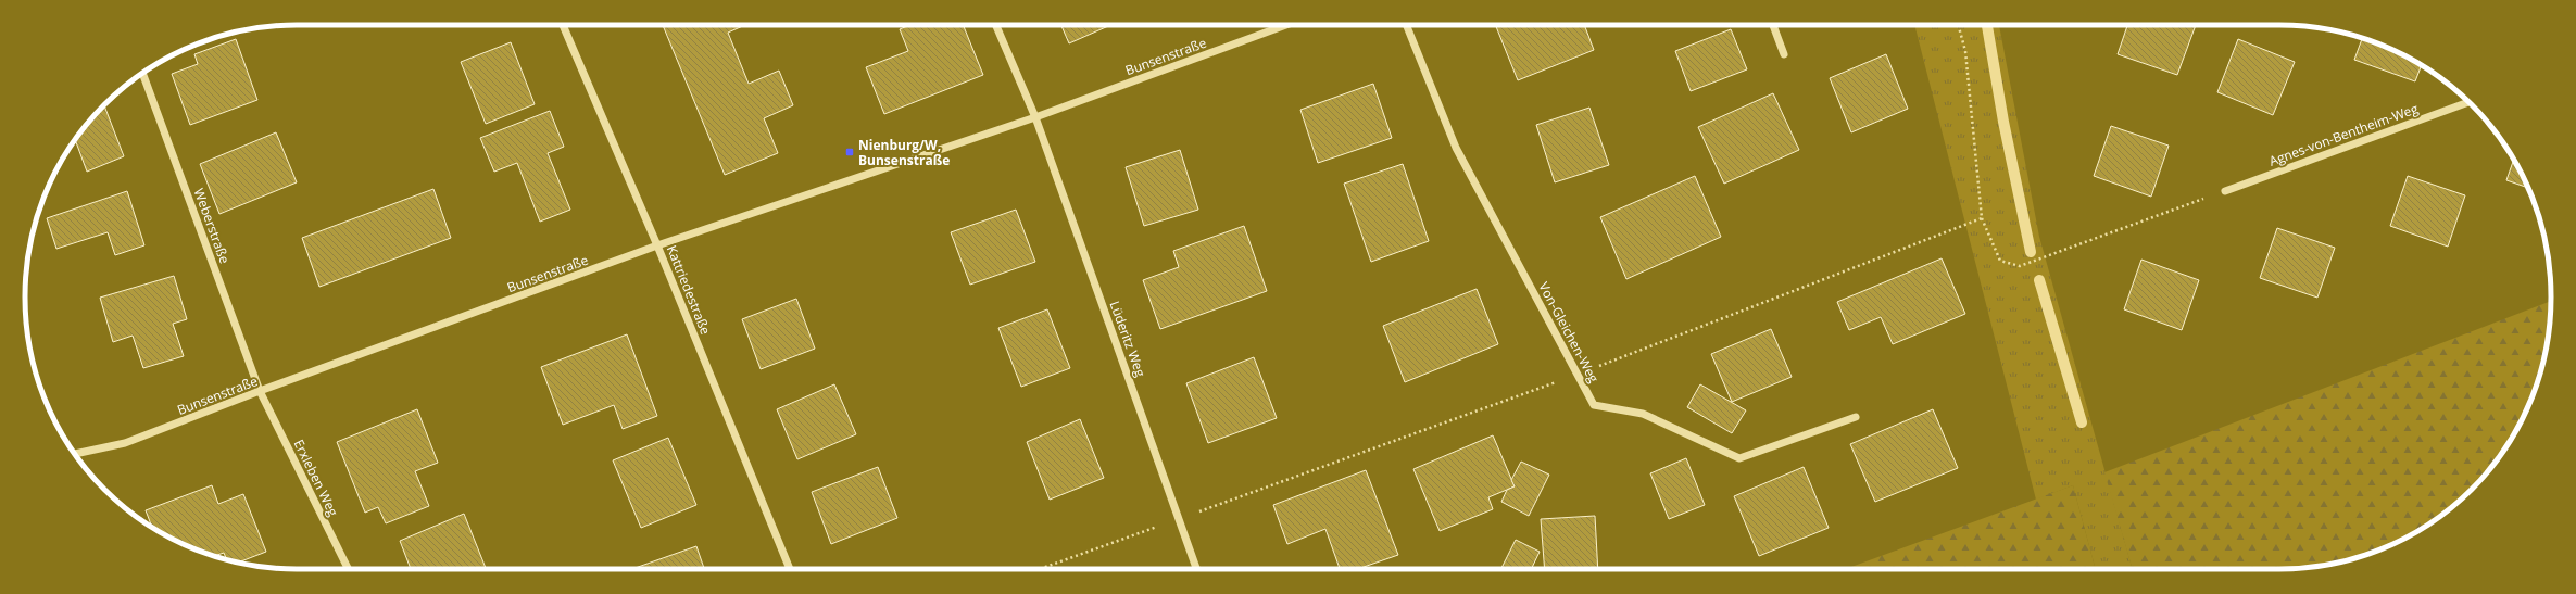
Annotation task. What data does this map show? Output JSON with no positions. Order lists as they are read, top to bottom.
{
  "streets": {
    "street": [
      "Bunsenstraße",
      "Agnes-von-Bentheim-Weg",
      "Weberstraße",
      "Kattriedestraße",
      "Von-Gleichen-Weg",
      "Lüderitz Weg",
      "Erxleben Weg"
    ]
  },
  "crossings": [
    ["Bunsenstraße", "Weberstraße"],
    ["Bunsenstraße", "Kattriedestraße"],
    ["Bunsenstraße", "Lüderitz Weg"],
    ["Bunsenstraße", "Erxleben Weg"],
    ["Weberstraße", "Erxleben Weg"]
  ],
  "places": {
    "transit": ["Nienburg/W, Bunsenstraße"]
  }
}
